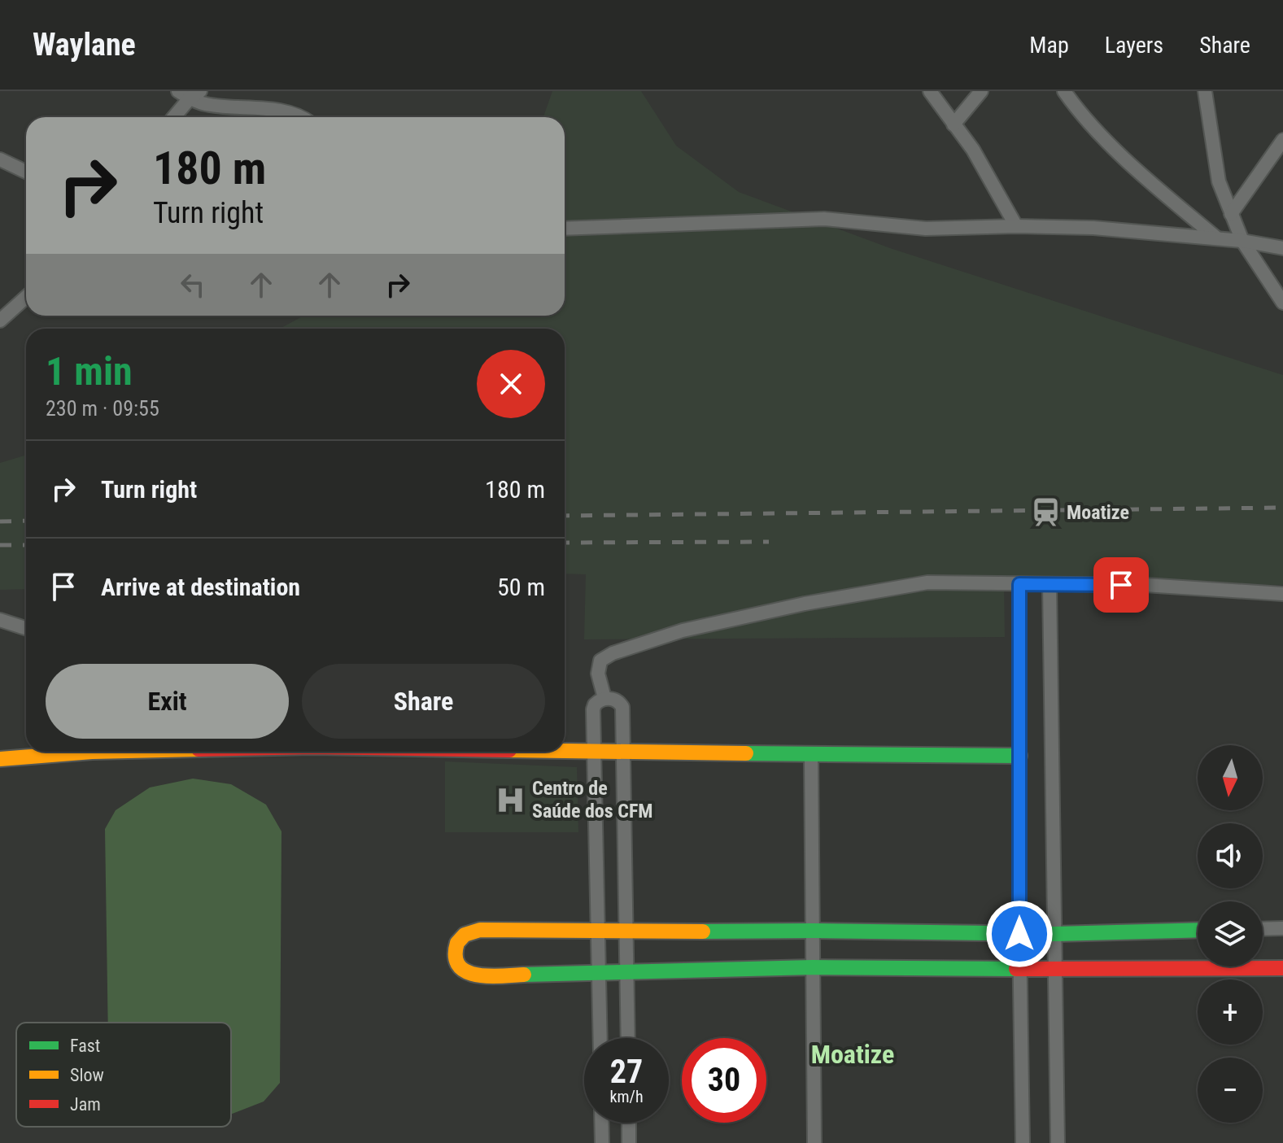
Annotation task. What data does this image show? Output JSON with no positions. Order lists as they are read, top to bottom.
{
  "districts": ["Moatize"],
  "places": {
    "station": ["Moatize"],
    "hospital": ["Centro de Saúde dos CFM"]
  },
  "legend": ["Fast", "Slow", "Jam"],
  "north": "bottom",
  "page": {
    "header": "Waylane",
    "nav": ["Map", "Layers", "Share"],
    "turn": ["180 m", "Turn right"],
    "heading": ["1 min", "230 m · 09:55"],
    "list": [
      {
        "name": "Turn right",
        "value": "180 m"
      },
      {
        "name": "Arrive at destination",
        "value": "50 m"
      }
    ],
    "buttons": ["Exit", "Share"],
    "map_buttons": ["+", "−"],
    "speed": "27 km/h",
    "limit": "30"
  }
}
